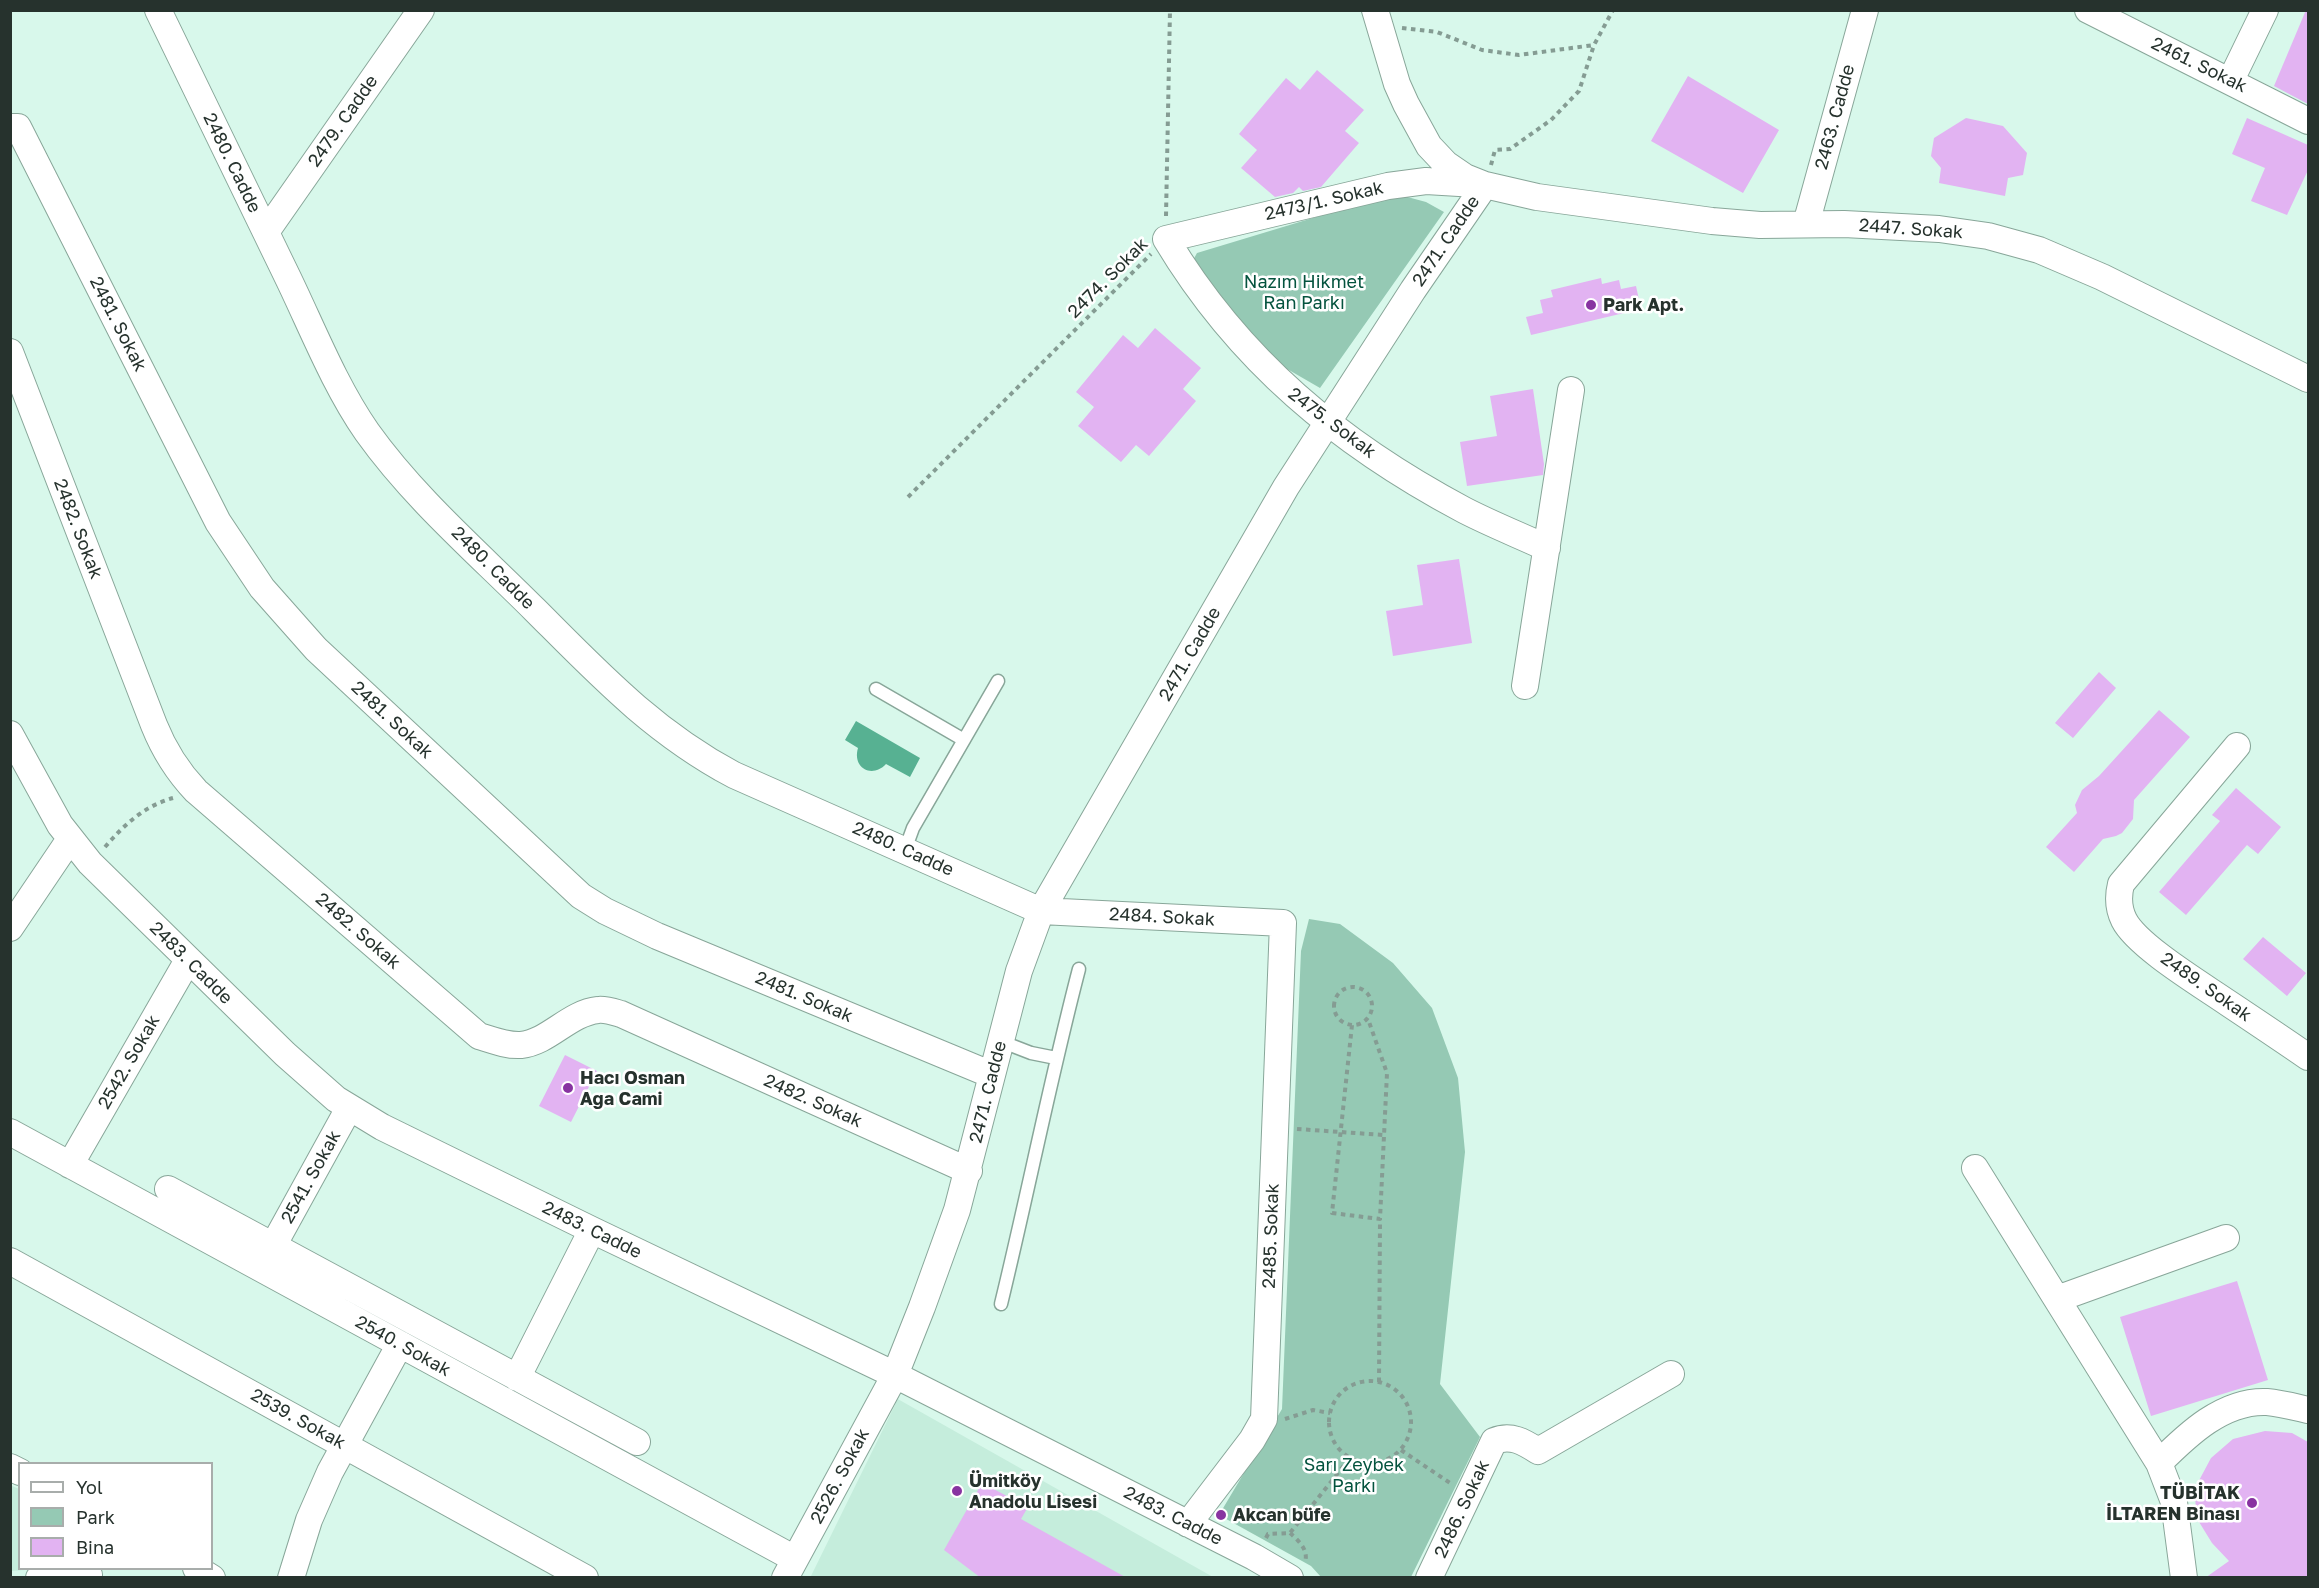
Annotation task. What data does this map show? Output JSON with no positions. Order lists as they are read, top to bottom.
{
  "streets": {
    "street": [
      "2461. Sokak",
      "2463. Cadde",
      "2479. Cadde",
      "2480. Cadde",
      "2473/1. Sokak",
      "2447. Sokak",
      "2471. Cadde",
      "2481. Sokak",
      "2475. Sokak",
      "2482. Sokak",
      "2484. Sokak",
      "2483. Cadde",
      "2489. Sokak",
      "2542. Sokak",
      "2541. Sokak",
      "2485. Sokak",
      "2540. Sokak",
      "2539. Sokak",
      "2526. Sokak",
      "2486. Sokak"
    ],
    "path": ["2474. Sokak"]
  },
  "crossings": [
    ["2463. Cadde", "2447. Sokak"],
    ["2479. Cadde", "2480. Cadde"],
    ["2480. Cadde", "2471. Cadde"],
    ["2480. Cadde", "2484. Sokak"],
    ["2473/1. Sokak", "2447. Sokak"],
    ["2473/1. Sokak", "2471. Cadde"],
    ["2473/1. Sokak", "2474. Sokak"],
    ["2473/1. Sokak", "2475. Sokak"],
    ["2447. Sokak", "2471. Cadde"],
    ["2471. Cadde", "2481. Sokak"],
    ["2471. Cadde", "2475. Sokak"],
    ["2471. Cadde", "2482. Sokak"],
    ["2471. Cadde", "2484. Sokak"],
    ["2471. Cadde", "2483. Cadde"],
    ["2471. Cadde", "2526. Sokak"],
    ["2474. Sokak", "2475. Sokak"],
    ["2484. Sokak", "2485. Sokak"],
    ["2483. Cadde", "2542. Sokak"],
    ["2483. Cadde", "2541. Sokak"],
    ["2483. Cadde", "2485. Sokak"],
    ["2483. Cadde", "2526. Sokak"],
    ["2542. Sokak", "2540. Sokak"],
    ["2540. Sokak", "2526. Sokak"]
  ],
  "parks": ["Nazım Hikmet Ran Parkı", "Sarı Zeybek Parkı"],
  "places": [
    "Park Apt.",
    "Hacı Osman Ağa Cami",
    "Ümitköy Anadolu Lisesi",
    "TÜBİTAK İLTAREN Binası",
    "Akcan büfe"
  ],
  "legend": ["Yol", "Park", "Bina"]
}
